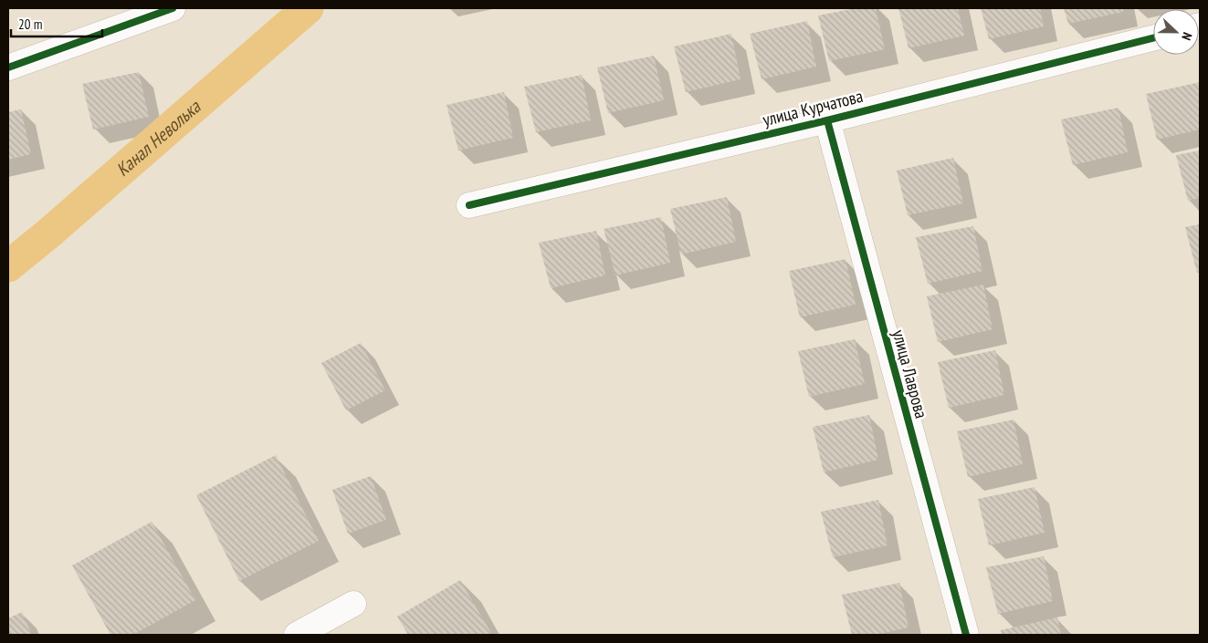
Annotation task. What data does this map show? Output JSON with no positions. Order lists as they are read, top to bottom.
{
  "streets": {
    "street": ["улица Курчатова", "улица Лаврова"]
  },
  "crossings": [
    ["улица Курчатова", "улица Лаврова"]
  ],
  "water": ["Канал Неволька"],
  "scale_bar": "20 m",
  "north": "right"
}
